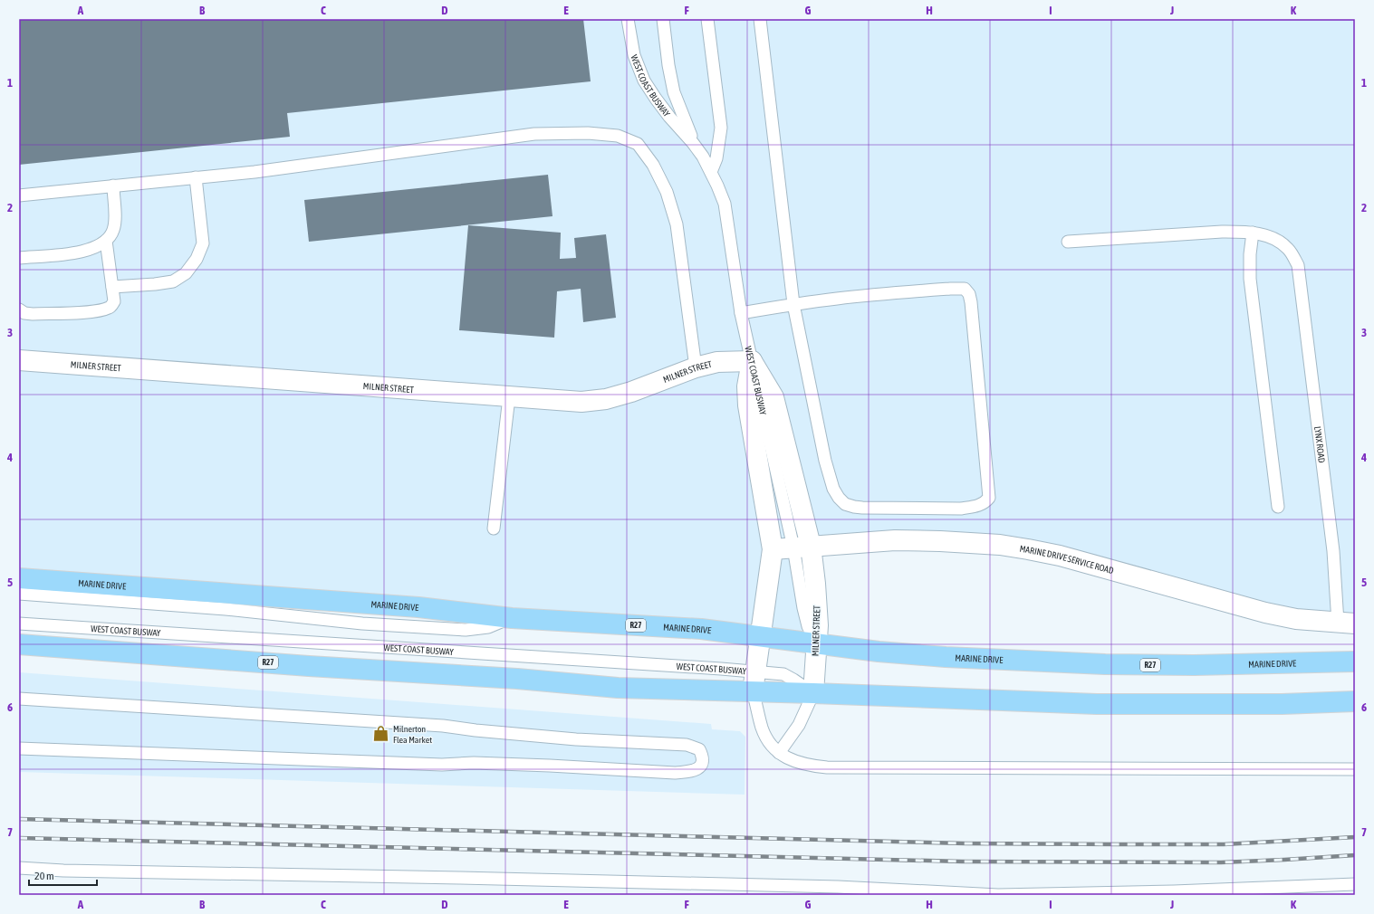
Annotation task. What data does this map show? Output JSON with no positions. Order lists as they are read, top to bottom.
{
  "streets": {
    "main road": ["MARINE DRIVE", "R27"],
    "street": ["MILNER STREET", "MARINE DRIVE SERVICE ROAD"],
    "lane": ["WEST COAST BUSWAY", "LYNX ROAD"]
  },
  "crossings": [
    ["WEST COAST BUSWAY", "MILNER STREET"],
    ["WEST COAST BUSWAY", "R27"],
    ["MILNER STREET", "MARINE DRIVE SERVICE ROAD"],
    ["MILNER STREET", "MARINE DRIVE"],
    ["MILNER STREET", "R27"],
    ["LYNX ROAD", "MARINE DRIVE SERVICE ROAD"]
  ],
  "places": {
    "shop": ["Milnerton Flea Market"]
  },
  "scale_bar": "20 m",
  "grid": {
    "columns": [
      "A",
      "B",
      "C",
      "D",
      "E",
      "F",
      "G",
      "H",
      "I",
      "J",
      "K"
    ],
    "rows": [
      "1",
      "2",
      "3",
      "4",
      "5",
      "6",
      "7"
    ]
  }
}
